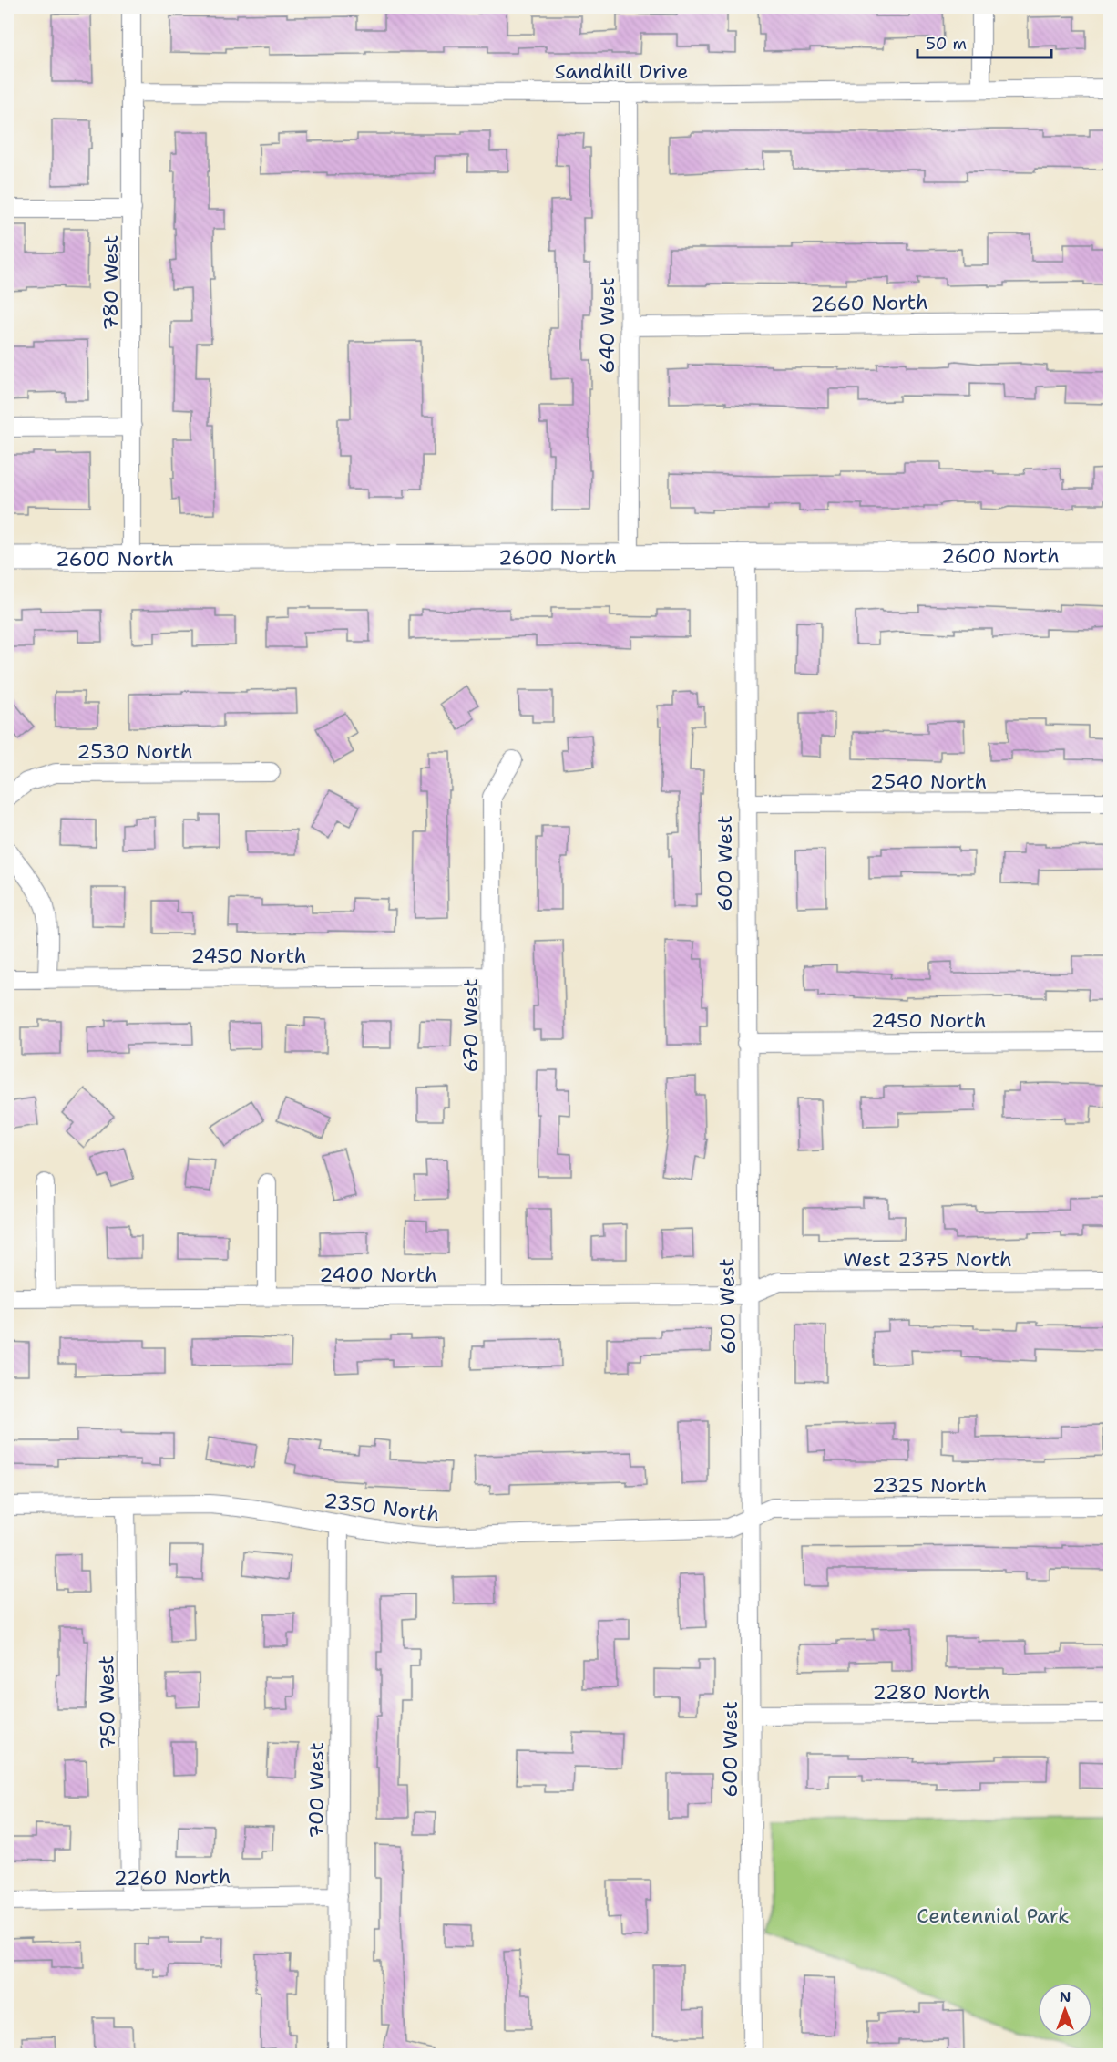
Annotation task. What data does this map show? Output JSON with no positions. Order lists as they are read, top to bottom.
{
  "streets": {
    "street": [
      "Sandhill Drive",
      "780 West",
      "2660 North",
      "640 West",
      "2600 North",
      "2530 North",
      "2540 North",
      "600 West",
      "2450 North",
      "670 West",
      "West 2375 North",
      "2400 North",
      "2325 North",
      "2350 North",
      "2280 North",
      "750 West",
      "700 West",
      "2260 North"
    ]
  },
  "crossings": [
    ["Sandhill Drive", "780 West"],
    ["Sandhill Drive", "640 West"],
    ["780 West", "2600 North"],
    ["2660 North", "640 West"],
    ["640 West", "2600 North"],
    ["2600 North", "600 West"],
    ["2540 North", "600 West"],
    ["600 West", "2450 North"],
    ["600 West", "West 2375 North"],
    ["600 West", "2400 North"],
    ["600 West", "2325 North"],
    ["600 West", "2350 North"],
    ["600 West", "2280 North"],
    ["2450 North", "670 West"],
    ["670 West", "2400 North"],
    ["West 2375 North", "2400 North"],
    ["2325 North", "2350 North"],
    ["2350 North", "750 West"],
    ["2350 North", "700 West"],
    ["750 West", "2260 North"],
    ["700 West", "2260 North"]
  ],
  "parks": ["Centennial Park"],
  "scale_bar": "50 m",
  "north": "top"
}
